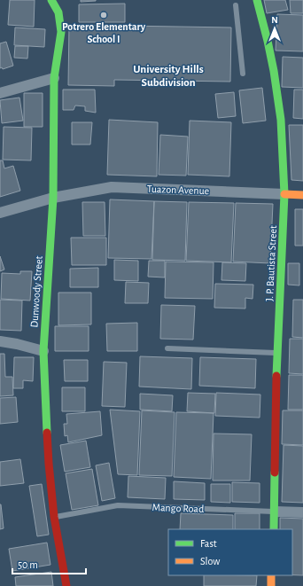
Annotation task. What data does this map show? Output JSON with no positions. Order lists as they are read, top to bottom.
{
  "streets": {
    "street": [
      "Tuazon Avenue",
      "J. P. Bautista Street",
      "Dunwoody Street",
      "Mango Road"
    ]
  },
  "crossings": [
    ["Tuazon Avenue", "J. P. Bautista Street"],
    ["Tuazon Avenue", "Dunwoody Street"],
    ["J. P. Bautista Street", "Mango Road"],
    ["Dunwoody Street", "Mango Road"]
  ],
  "districts": ["University Hills Subdivision"],
  "places": ["Potrero Elementary School I"],
  "legend": ["Fast", "Slow"],
  "scale_bar": "50 m",
  "north": "top"
}
